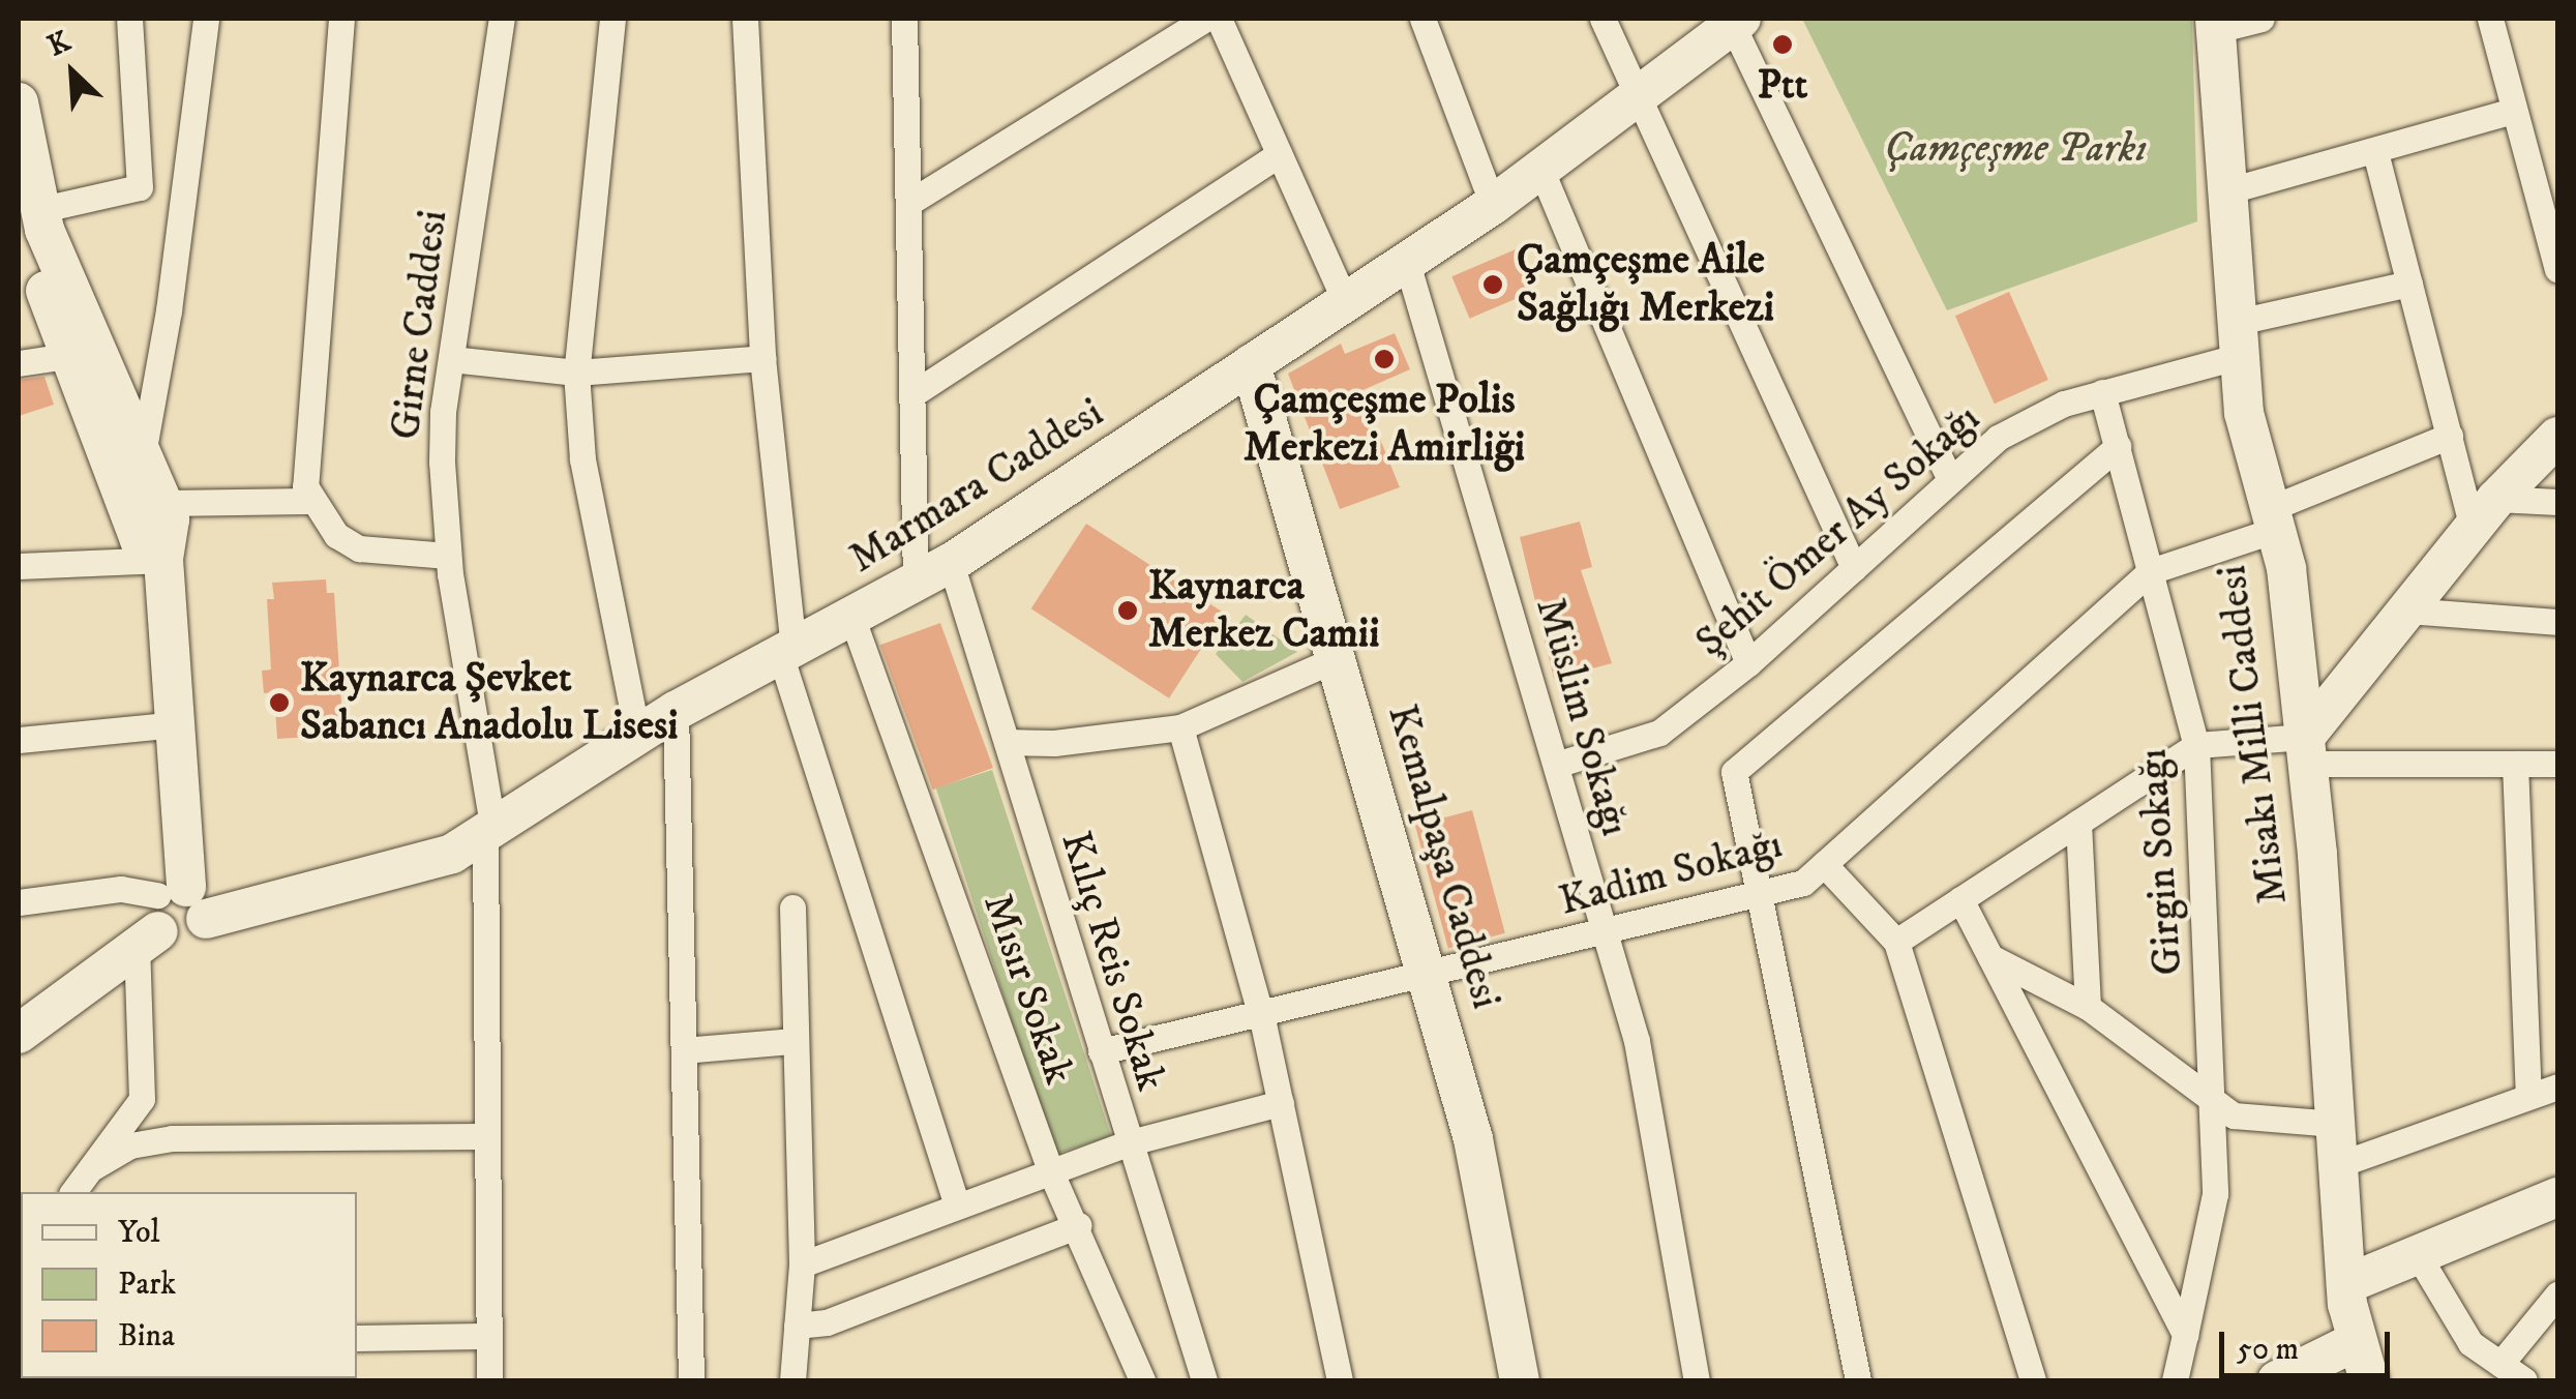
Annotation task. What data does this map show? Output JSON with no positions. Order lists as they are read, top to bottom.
{
  "streets": {
    "street": [
      "Girne Caddesi",
      "Marmara Caddesi",
      "Şehit Ömer Ay Sokağı",
      "Müslim Sokağı",
      "Misakı Milli Caddesi",
      "Kemalpaşa Caddesi",
      "Girgin Sokağı",
      "Kadim Sokağı",
      "Kılıç Reis Sokak",
      "Mısır Sokak"
    ]
  },
  "crossings": [
    ["Girne Caddesi", "Marmara Caddesi"],
    ["Marmara Caddesi", "Müslim Sokağı"],
    ["Marmara Caddesi", "Kemalpaşa Caddesi"],
    ["Marmara Caddesi", "Kılıç Reis Sokak"],
    ["Marmara Caddesi", "Mısır Sokak"],
    ["Şehit Ömer Ay Sokağı", "Müslim Sokağı"],
    ["Şehit Ömer Ay Sokağı", "Misakı Milli Caddesi"],
    ["Şehit Ömer Ay Sokağı", "Girgin Sokağı"],
    ["Müslim Sokağı", "Kadim Sokağı"],
    ["Misakı Milli Caddesi", "Kadim Sokağı"],
    ["Kemalpaşa Caddesi", "Kadim Sokağı"],
    ["Girgin Sokağı", "Kadim Sokağı"],
    ["Kadim Sokağı", "Kılıç Reis Sokak"]
  ],
  "parks": ["Çamçeşme Parkı"],
  "places": [
    "Ptt",
    "Çamçeşme Aile Sağlığı Merkezi",
    "Çamçeşme Polis Merkezi Amirliği",
    "Kaynarca Merkez Camii",
    "Kaynarca Şevket Sabancı Anadolu Lisesi"
  ],
  "legend": ["Yol", "Park", "Bina"],
  "scale_bar": "50 m",
  "north": "top left"
}
